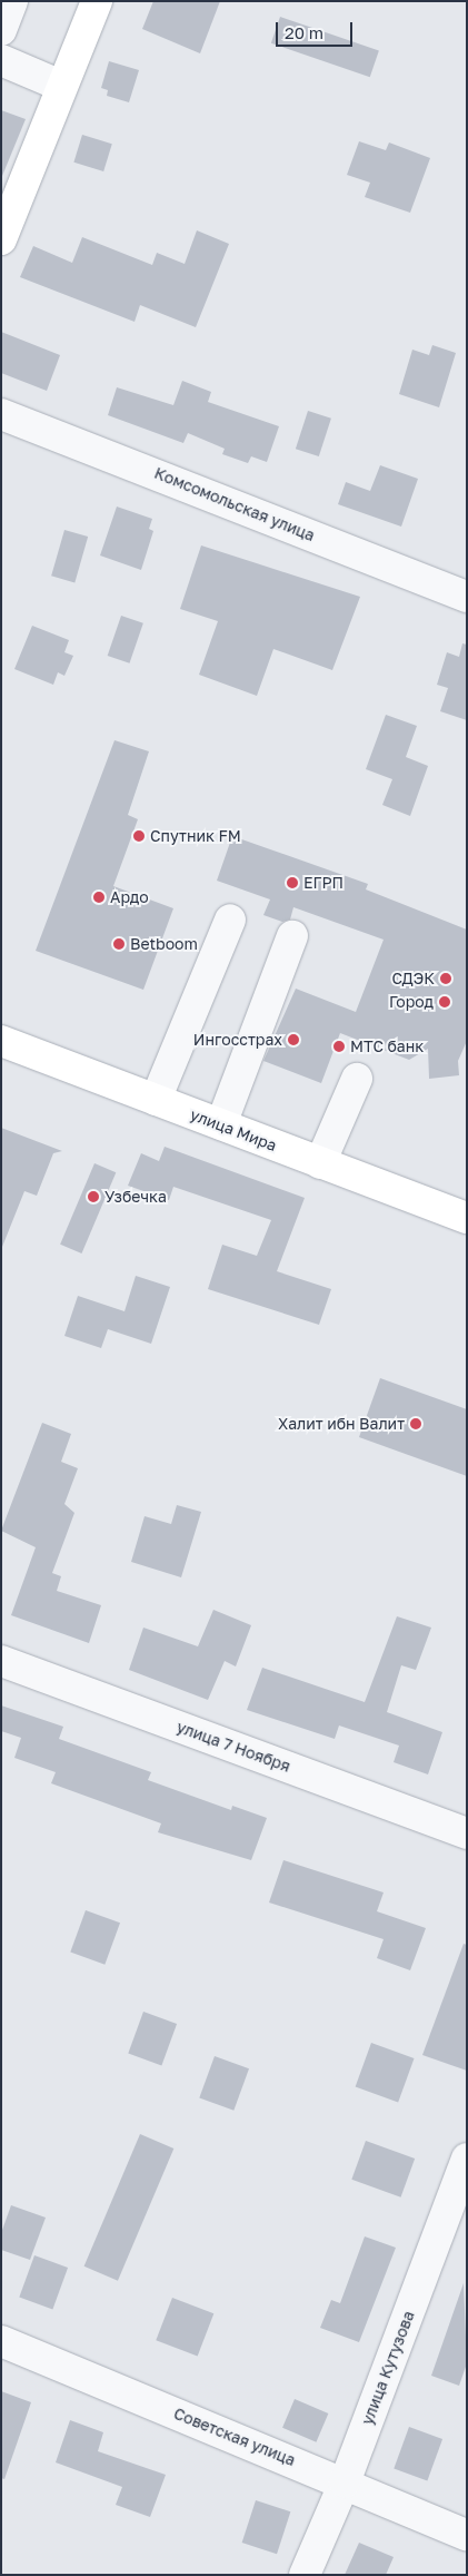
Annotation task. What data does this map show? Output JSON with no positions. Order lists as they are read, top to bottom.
{
  "streets": {
    "main road": ["улица Мира"],
    "street": [
      "Комсомольская улица",
      "улица 7 Ноября",
      "улица Кутузова",
      "Советская улица"
    ]
  },
  "crossings": [
    ["улица Кутузова", "Советская улица"]
  ],
  "places": [
    "Спутник FM",
    "ЕГРП",
    "Ардо",
    "Betboom",
    "СДЭК",
    "Город",
    "Ингосстрах",
    "МТС банк",
    "Узбечка",
    "Халит ибн Валит"
  ],
  "scale_bar": "20 m"
}
